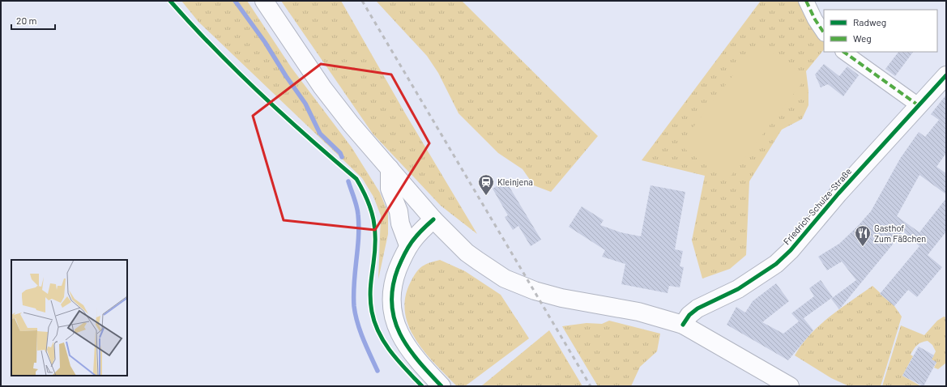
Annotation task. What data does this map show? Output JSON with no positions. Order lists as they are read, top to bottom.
{
  "streets": {
    "main road": ["Friedrich-Schulze-Straße"]
  },
  "places": {
    "station": ["Kleinjena"],
    "restaurant": ["Gasthof Zum Fäßchen"]
  },
  "legend": ["Radweg", "Weg"],
  "scale_bar": "20 m"
}
